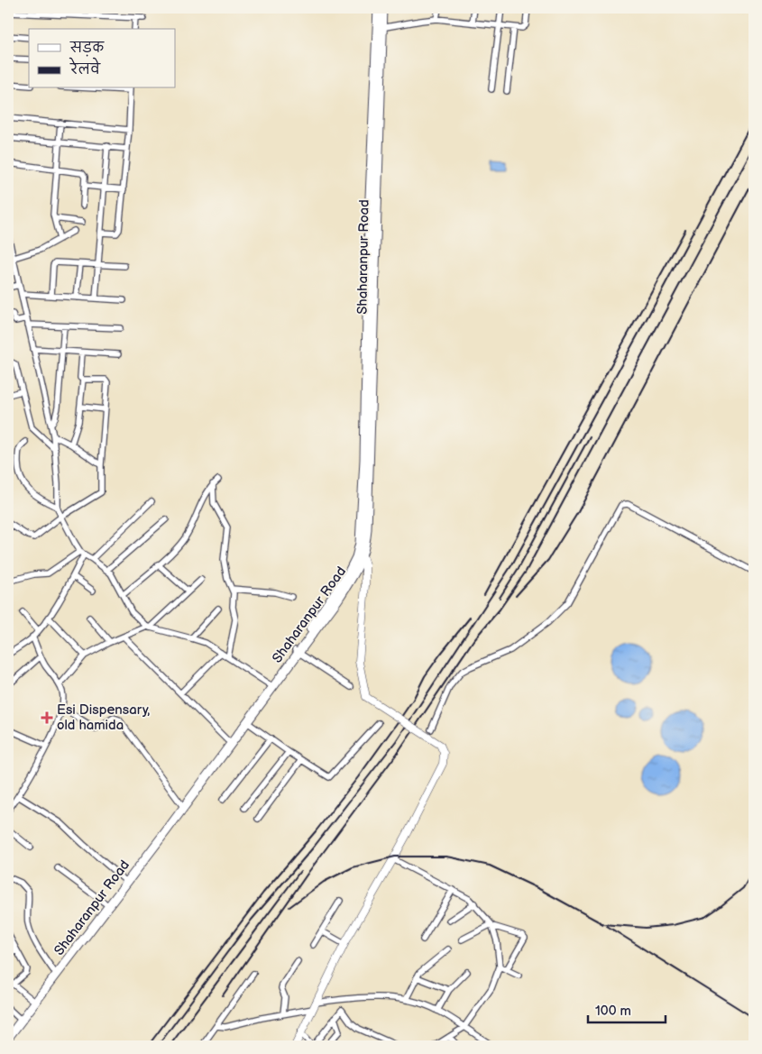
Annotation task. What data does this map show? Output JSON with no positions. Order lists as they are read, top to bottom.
{
  "streets": {
    "main road": ["Shaharanpur Road"]
  },
  "places": {
    "health": ["Esi Dispensary, old hamida"]
  },
  "legend": ["सड़क", "रेलवे"],
  "scale_bar": "100 m"
}
